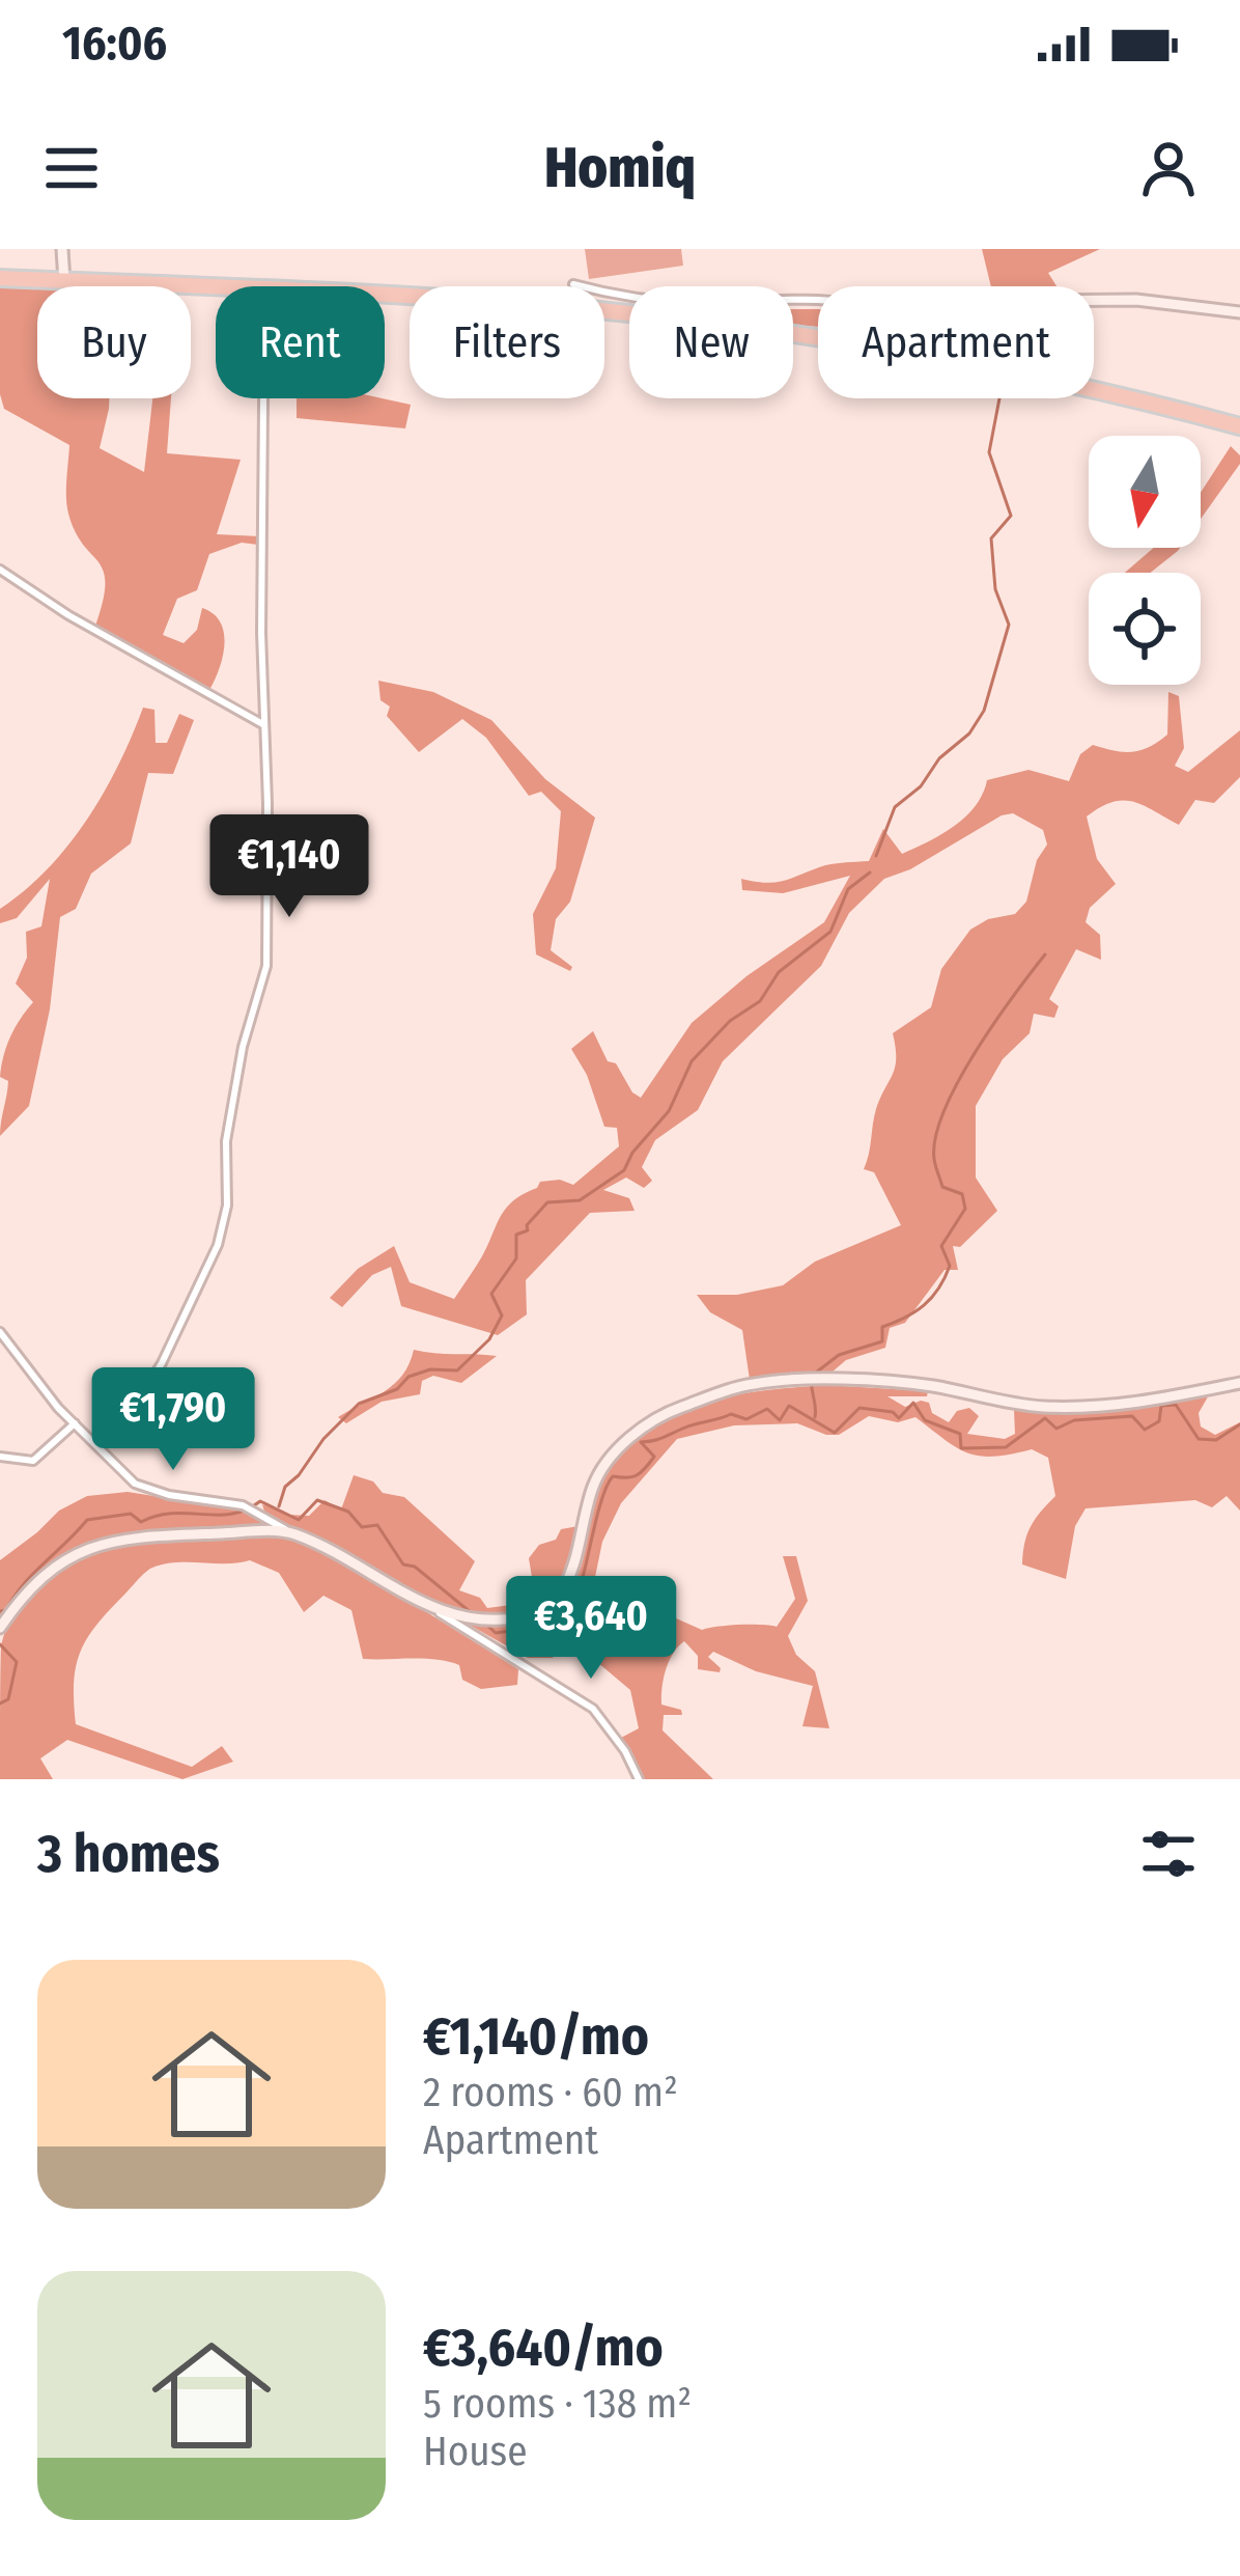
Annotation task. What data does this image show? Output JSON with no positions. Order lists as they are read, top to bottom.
{
  "north": "bottom",
  "page": {
    "status": "16:06",
    "header": "Homiq",
    "chip": [
      "Buy",
      "Rent",
      "Filters",
      "New",
      "Apartment"
    ],
    "price": ["€1,140", "€1,790", "€3,640"],
    "heading": "3 homes",
    "list": [
      {
        "name": "€1,140/mo",
        "note": "2 rooms · 60 m² · Apartment"
      },
      {
        "name": "€3,640/mo",
        "note": "5 rooms · 138 m² · House"
      }
    ]
  }
}
